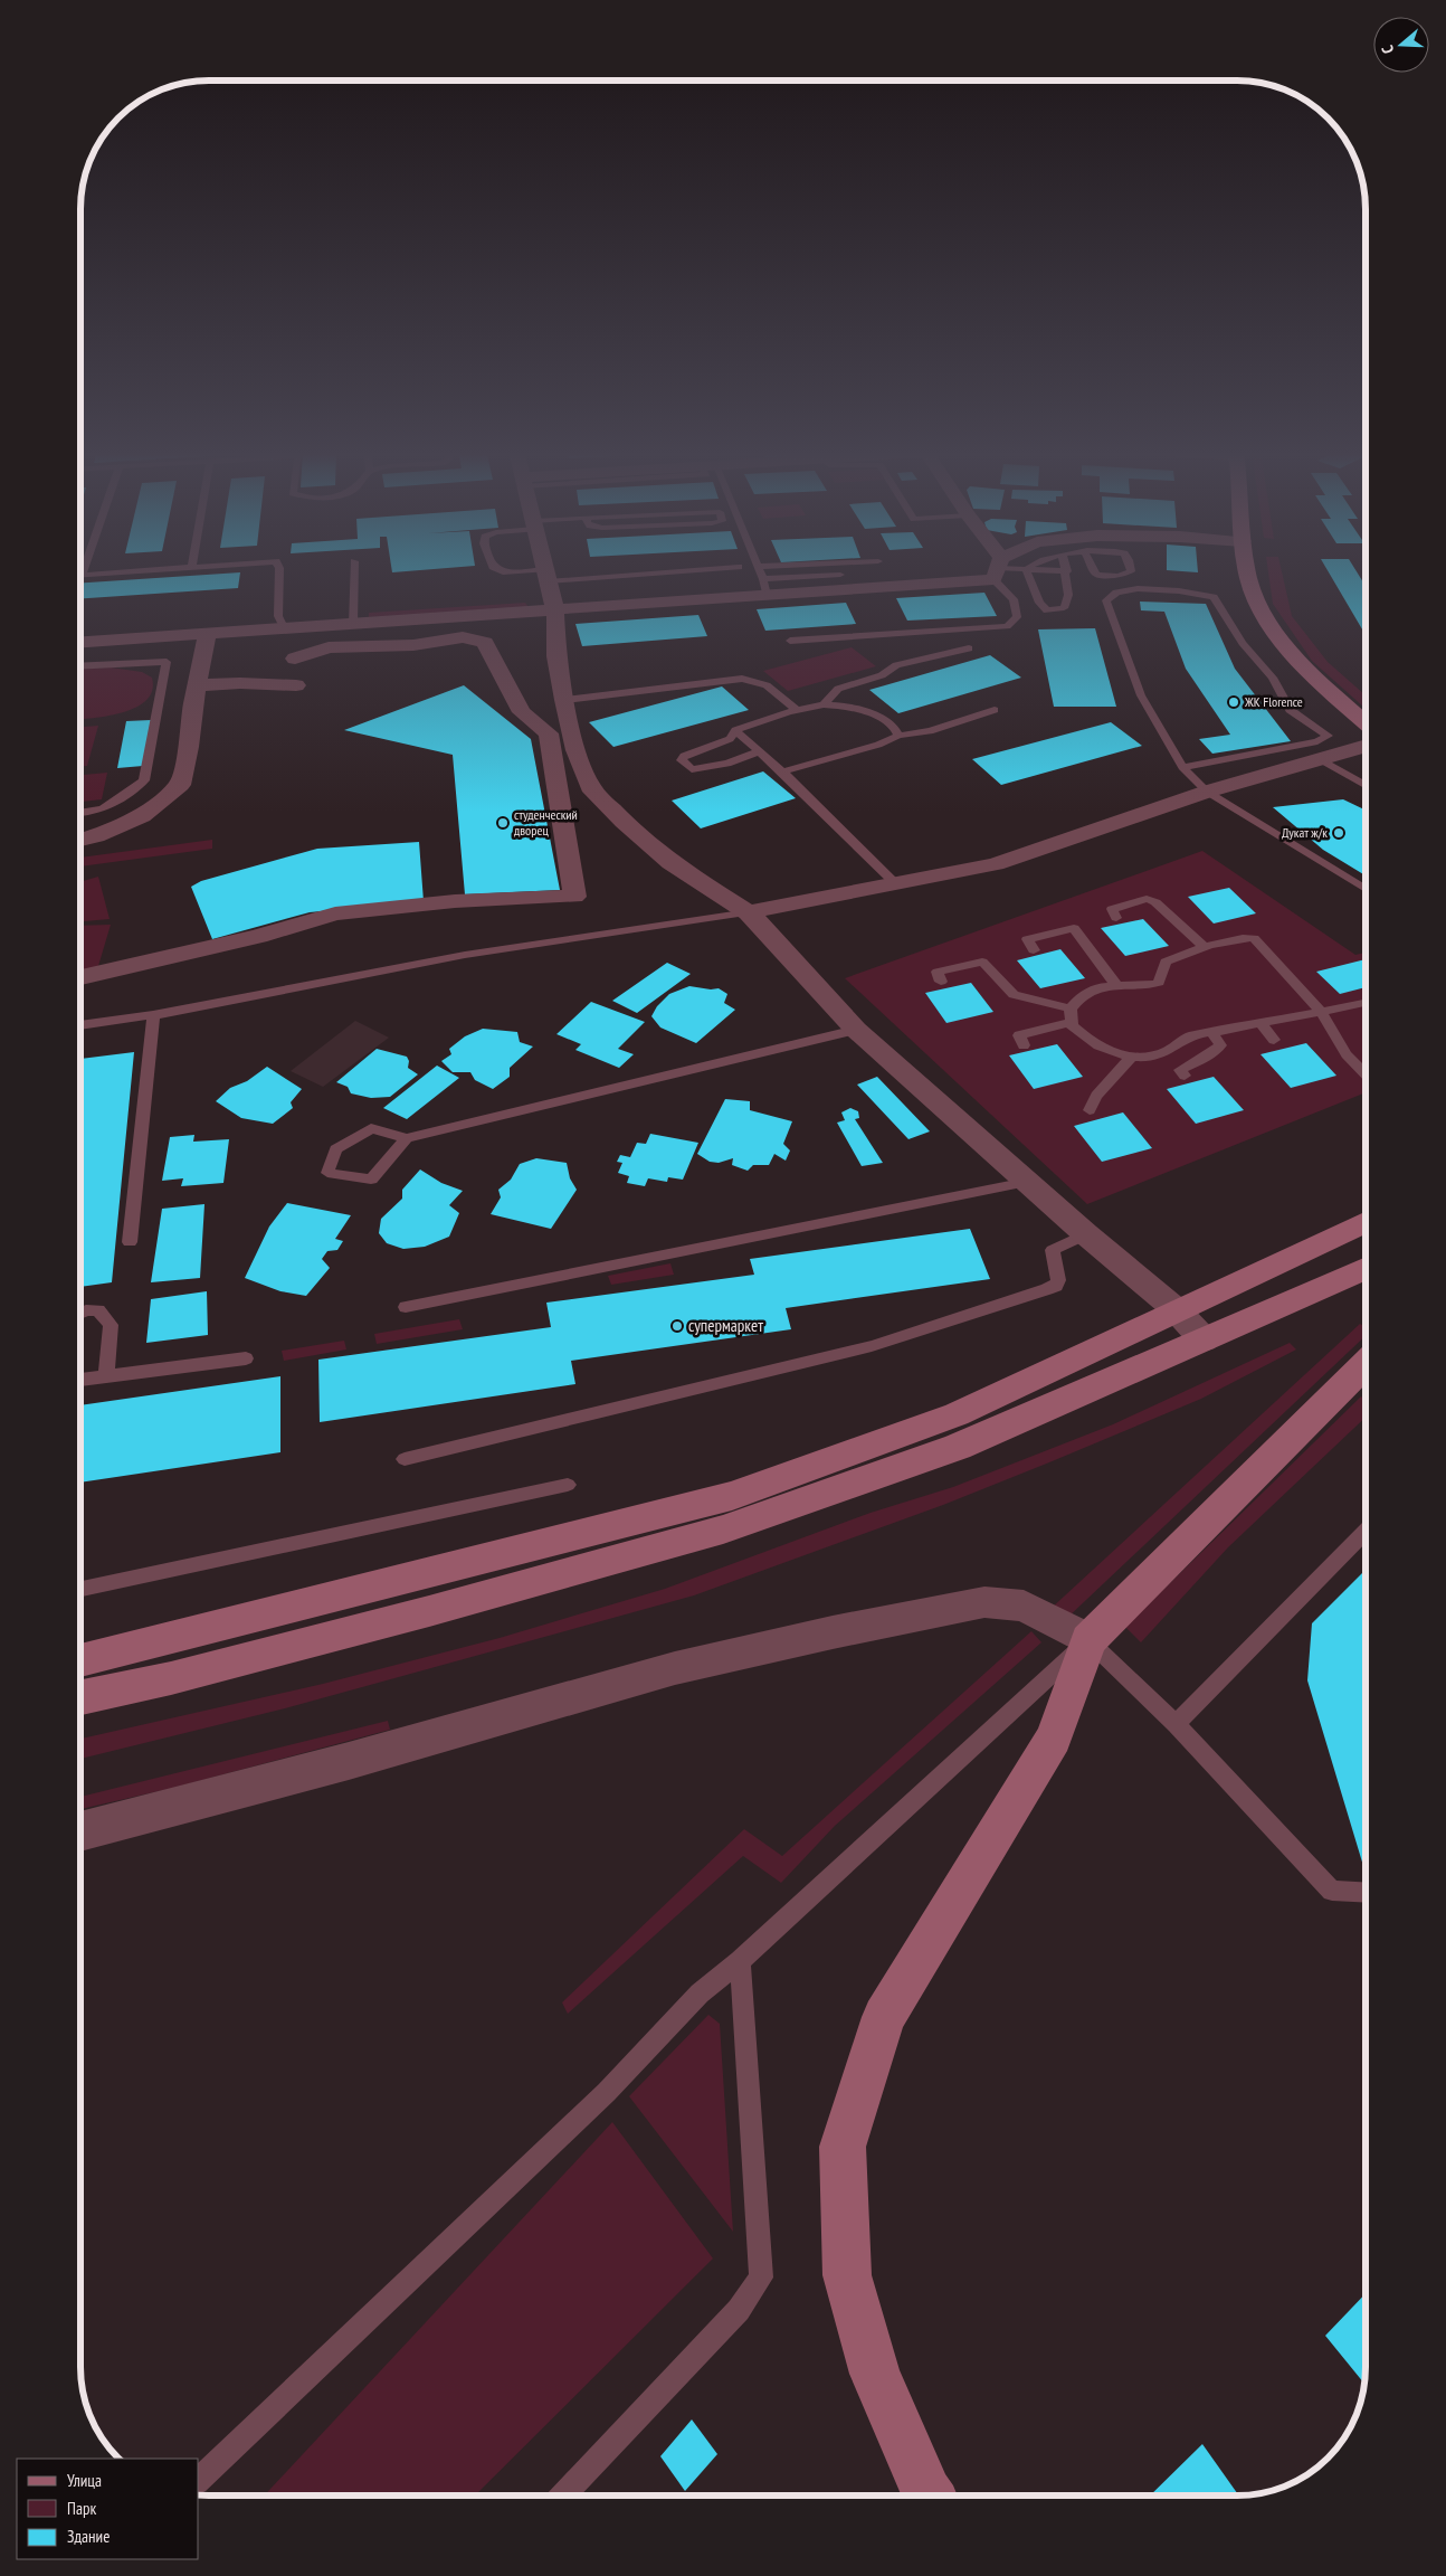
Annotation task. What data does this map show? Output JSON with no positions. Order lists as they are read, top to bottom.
{
  "places": [
    "ЖК Florence",
    "студенческий дворец",
    "Дукат ж/к",
    "супермаркет"
  ],
  "legend": ["Улица", "Парк", "Здание"],
  "north": "left"
}
